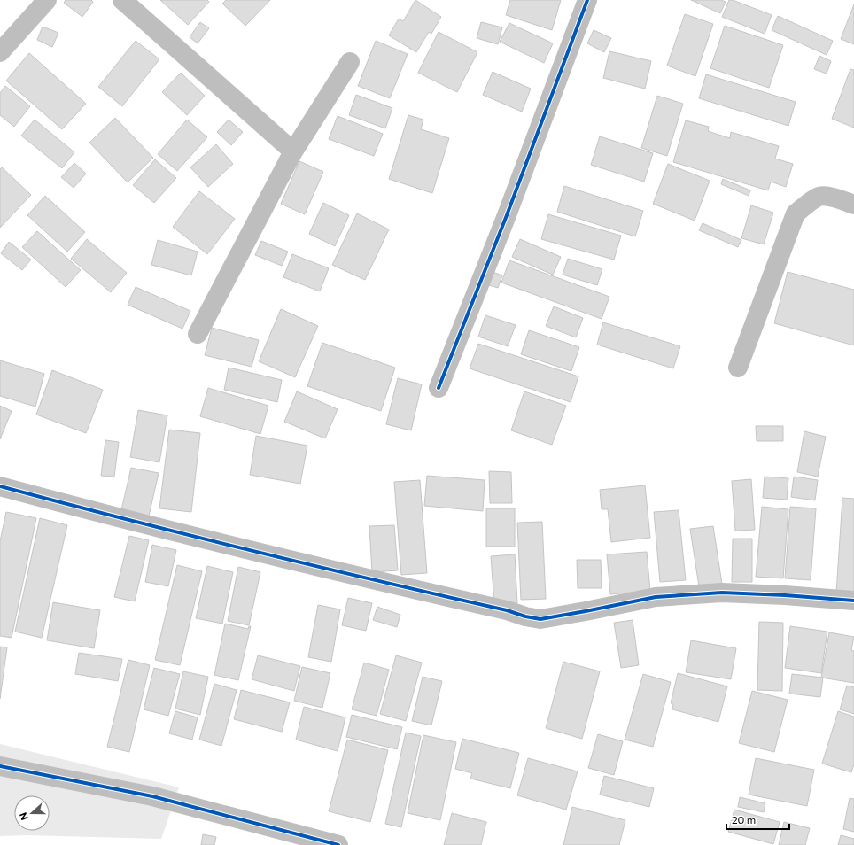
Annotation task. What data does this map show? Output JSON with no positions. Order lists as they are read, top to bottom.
{
  "scale_bar": "20 m",
  "north": "left"
}
